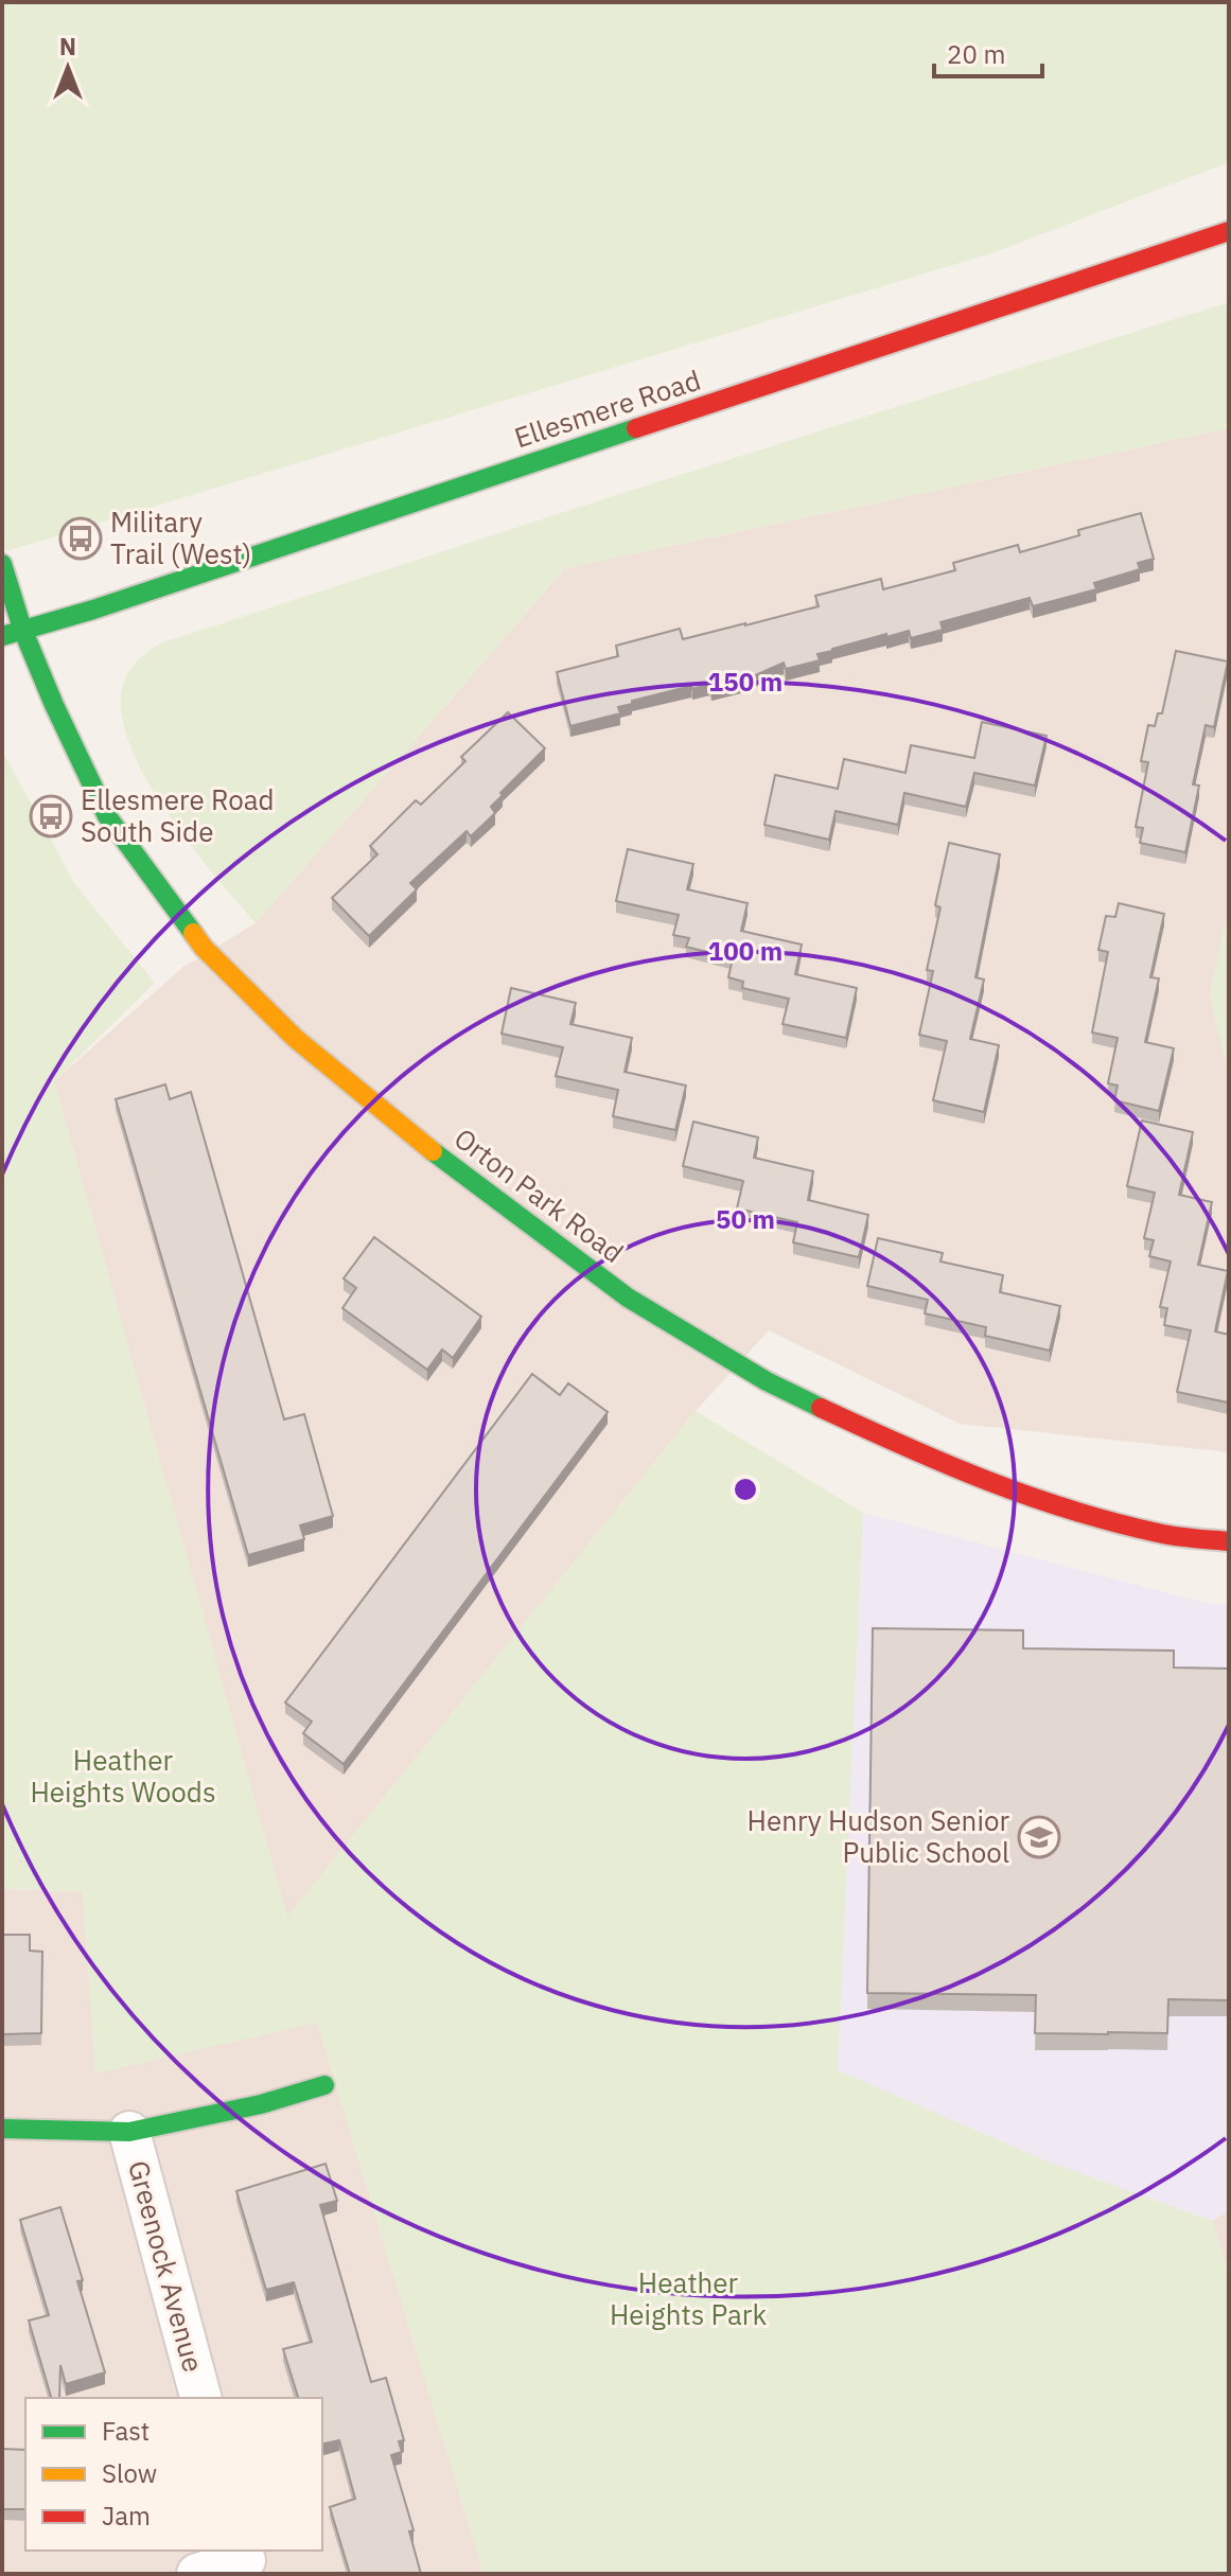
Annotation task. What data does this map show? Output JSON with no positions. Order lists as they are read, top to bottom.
{
  "streets": {
    "street": ["Ellesmere Road", "Orton Park Road", "Greenock Avenue"]
  },
  "crossings": [
    ["Ellesmere Road", "Orton Park Road"]
  ],
  "parks": ["Heather Heights Woods", "Heather Heights Park"],
  "places": {
    "bus stop": ["Military Trail (West)", "Ellesmere Road South Side"],
    "school or university": ["Henry Hudson Senior Public School"]
  },
  "legend": ["Fast", "Slow", "Jam"],
  "scale_bar": "20 m",
  "north": "top",
  "rings": ["150 m", "100 m", "50 m"]
}
